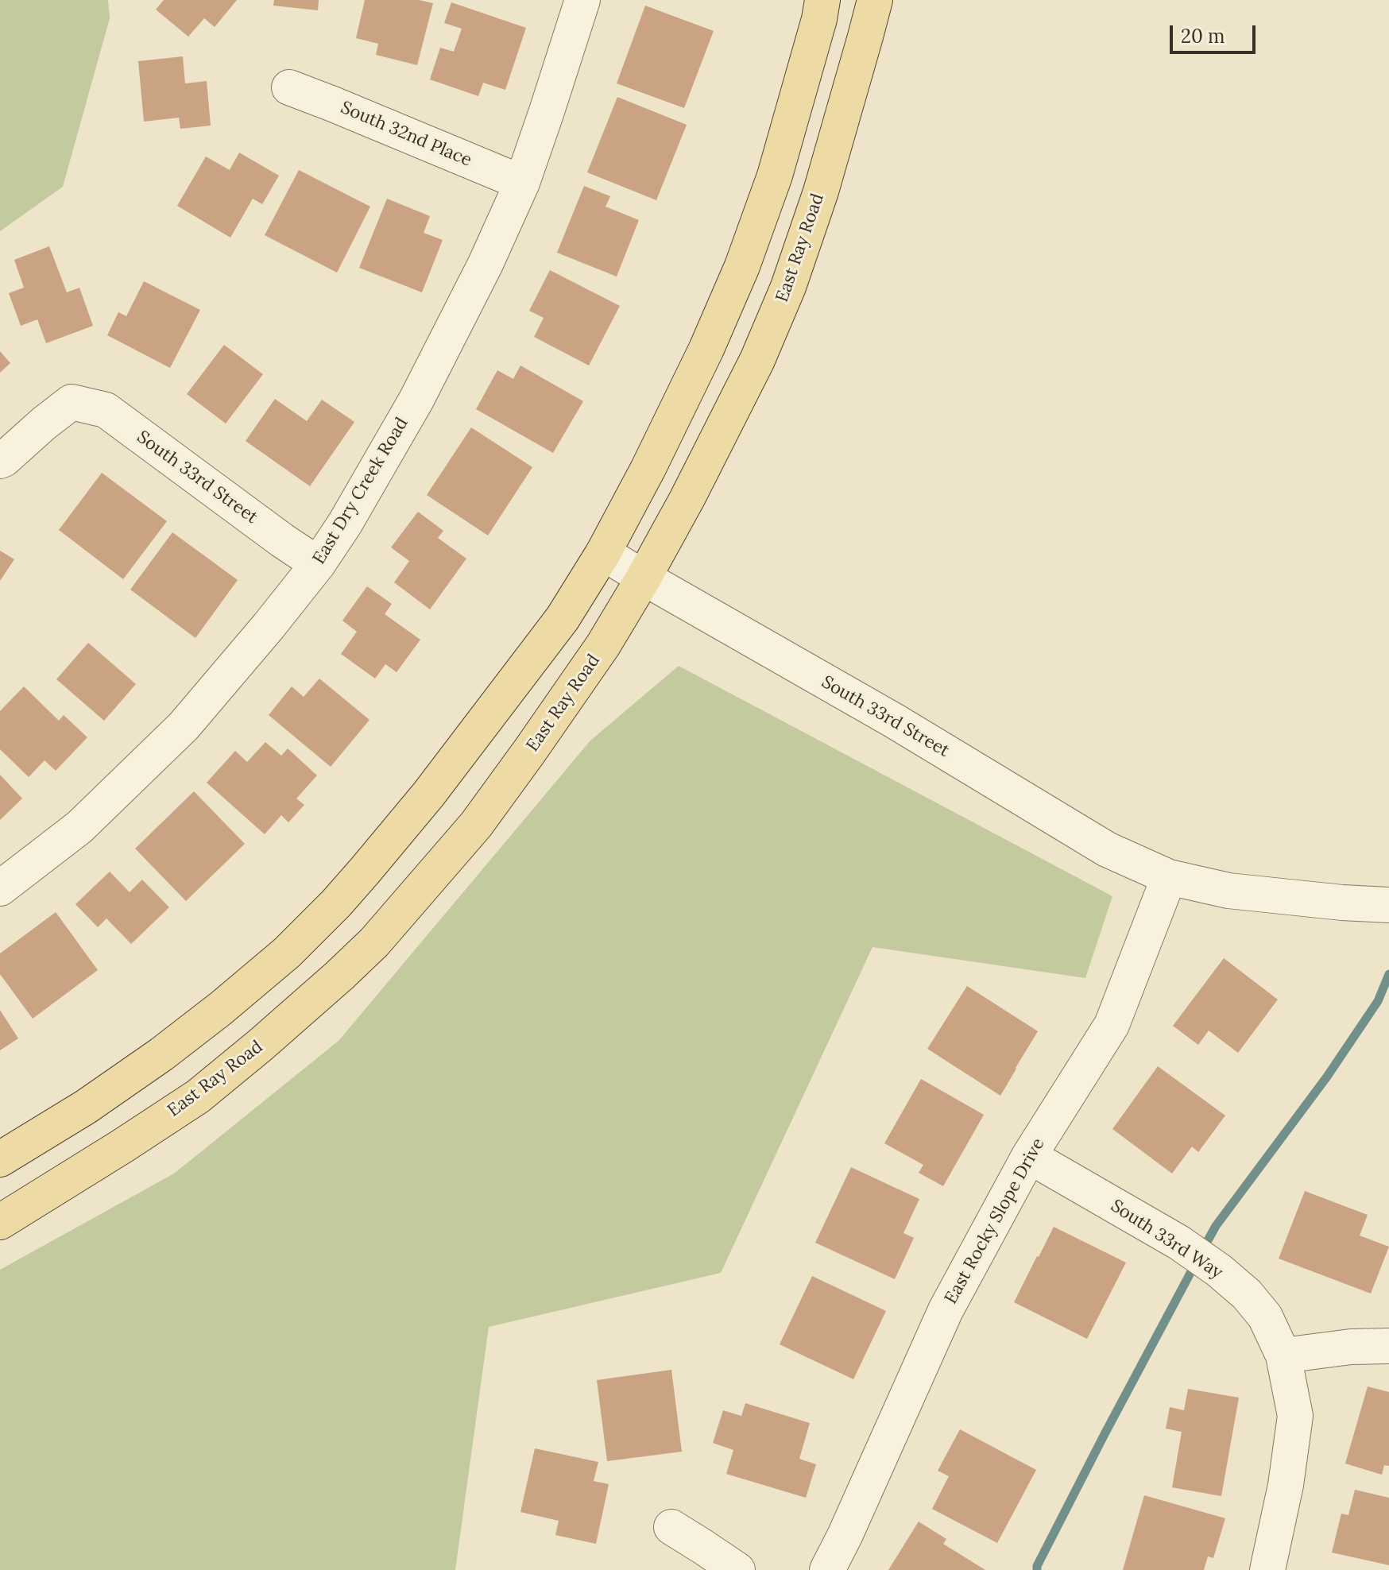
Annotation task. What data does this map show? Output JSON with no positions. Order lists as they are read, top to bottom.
{
  "streets": {
    "main road": ["East Ray Road"],
    "street": [
      "South 32nd Place",
      "South 33rd Street",
      "East Dry Creek Road",
      "East Rocky Slope Drive",
      "South 33rd Way"
    ]
  },
  "crossings": [
    ["South 32nd Place", "East Dry Creek Road"],
    ["East Ray Road", "South 33rd Street"],
    ["South 33rd Street", "East Dry Creek Road"],
    ["South 33rd Street", "East Rocky Slope Drive"],
    ["East Rocky Slope Drive", "South 33rd Way"]
  ],
  "scale_bar": "20 m"
}
